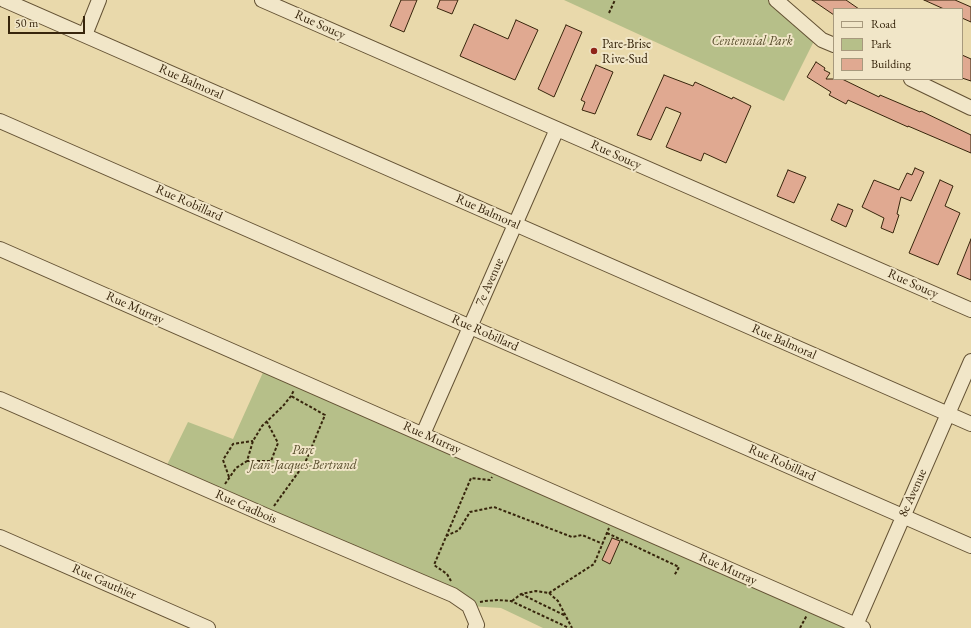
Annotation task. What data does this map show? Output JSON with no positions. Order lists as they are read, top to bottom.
{
  "streets": {
    "street": [
      "Rue Soucy",
      "Rue Balmoral",
      "Rue Robillard",
      "7e Avenue",
      "Rue Murray",
      "8e Avenue",
      "Rue Gadbois",
      "Rue Gauthier"
    ]
  },
  "crossings": [
    ["Rue Soucy", "7e Avenue"],
    ["Rue Balmoral", "7e Avenue"],
    ["Rue Balmoral", "8e Avenue"],
    ["Rue Robillard", "7e Avenue"],
    ["Rue Robillard", "8e Avenue"],
    ["7e Avenue", "Rue Murray"],
    ["Rue Murray", "8e Avenue"]
  ],
  "parks": ["Centennial Park", "Parc Jean-Jacques-Bertrand"],
  "places": ["Pare-Brise Rive-Sud"],
  "legend": ["Road", "Park", "Building"],
  "scale_bar": "50 m"
}
